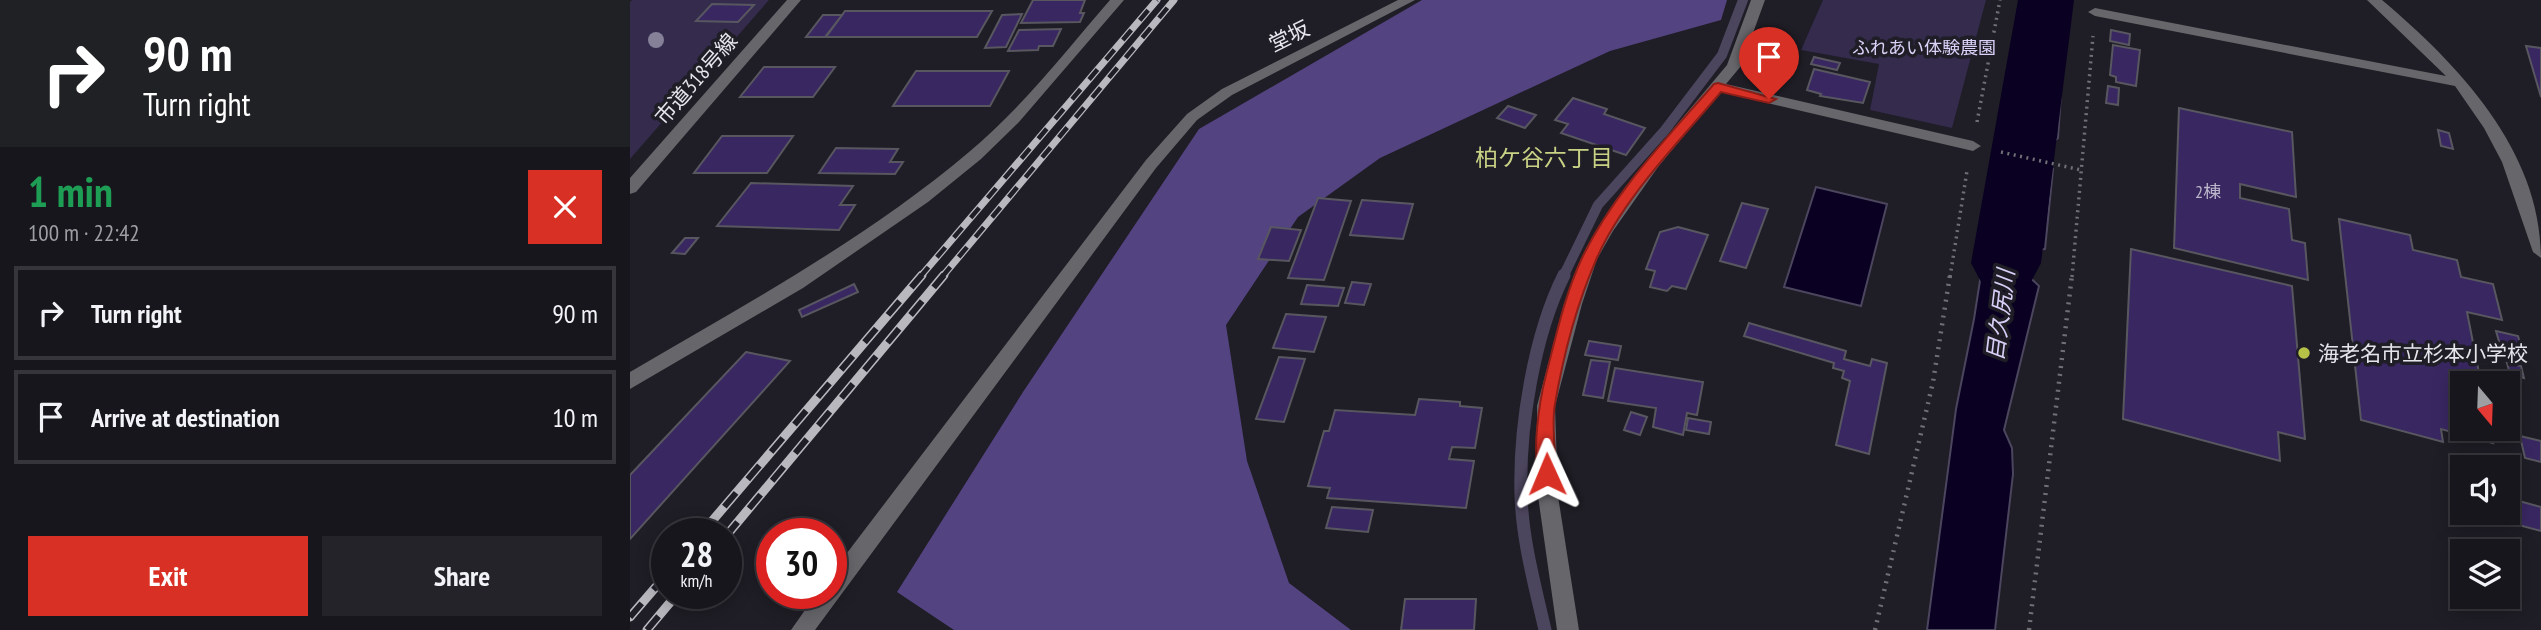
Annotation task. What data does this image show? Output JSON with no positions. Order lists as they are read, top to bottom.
{
  "streets": {
    "street": ["堂坂", "市道318号線"]
  },
  "districts": ["柏ケ谷六丁目"],
  "water": ["目久尻川"],
  "parks": ["ふれあい体験農園"],
  "places": ["海老名市立杉本小学校"],
  "house_numbers": ["2棟"],
  "north": "bottom",
  "page": {
    "turn": ["90 m", "Turn right"],
    "heading": ["1 min", "100 m · 22:42"],
    "list": [
      {
        "name": "Turn right",
        "value": "90 m"
      },
      {
        "name": "Arrive at destination",
        "value": "10 m"
      }
    ],
    "speed": "28 km/h",
    "limit": "30",
    "buttons": ["Exit", "Share"]
  }
}
